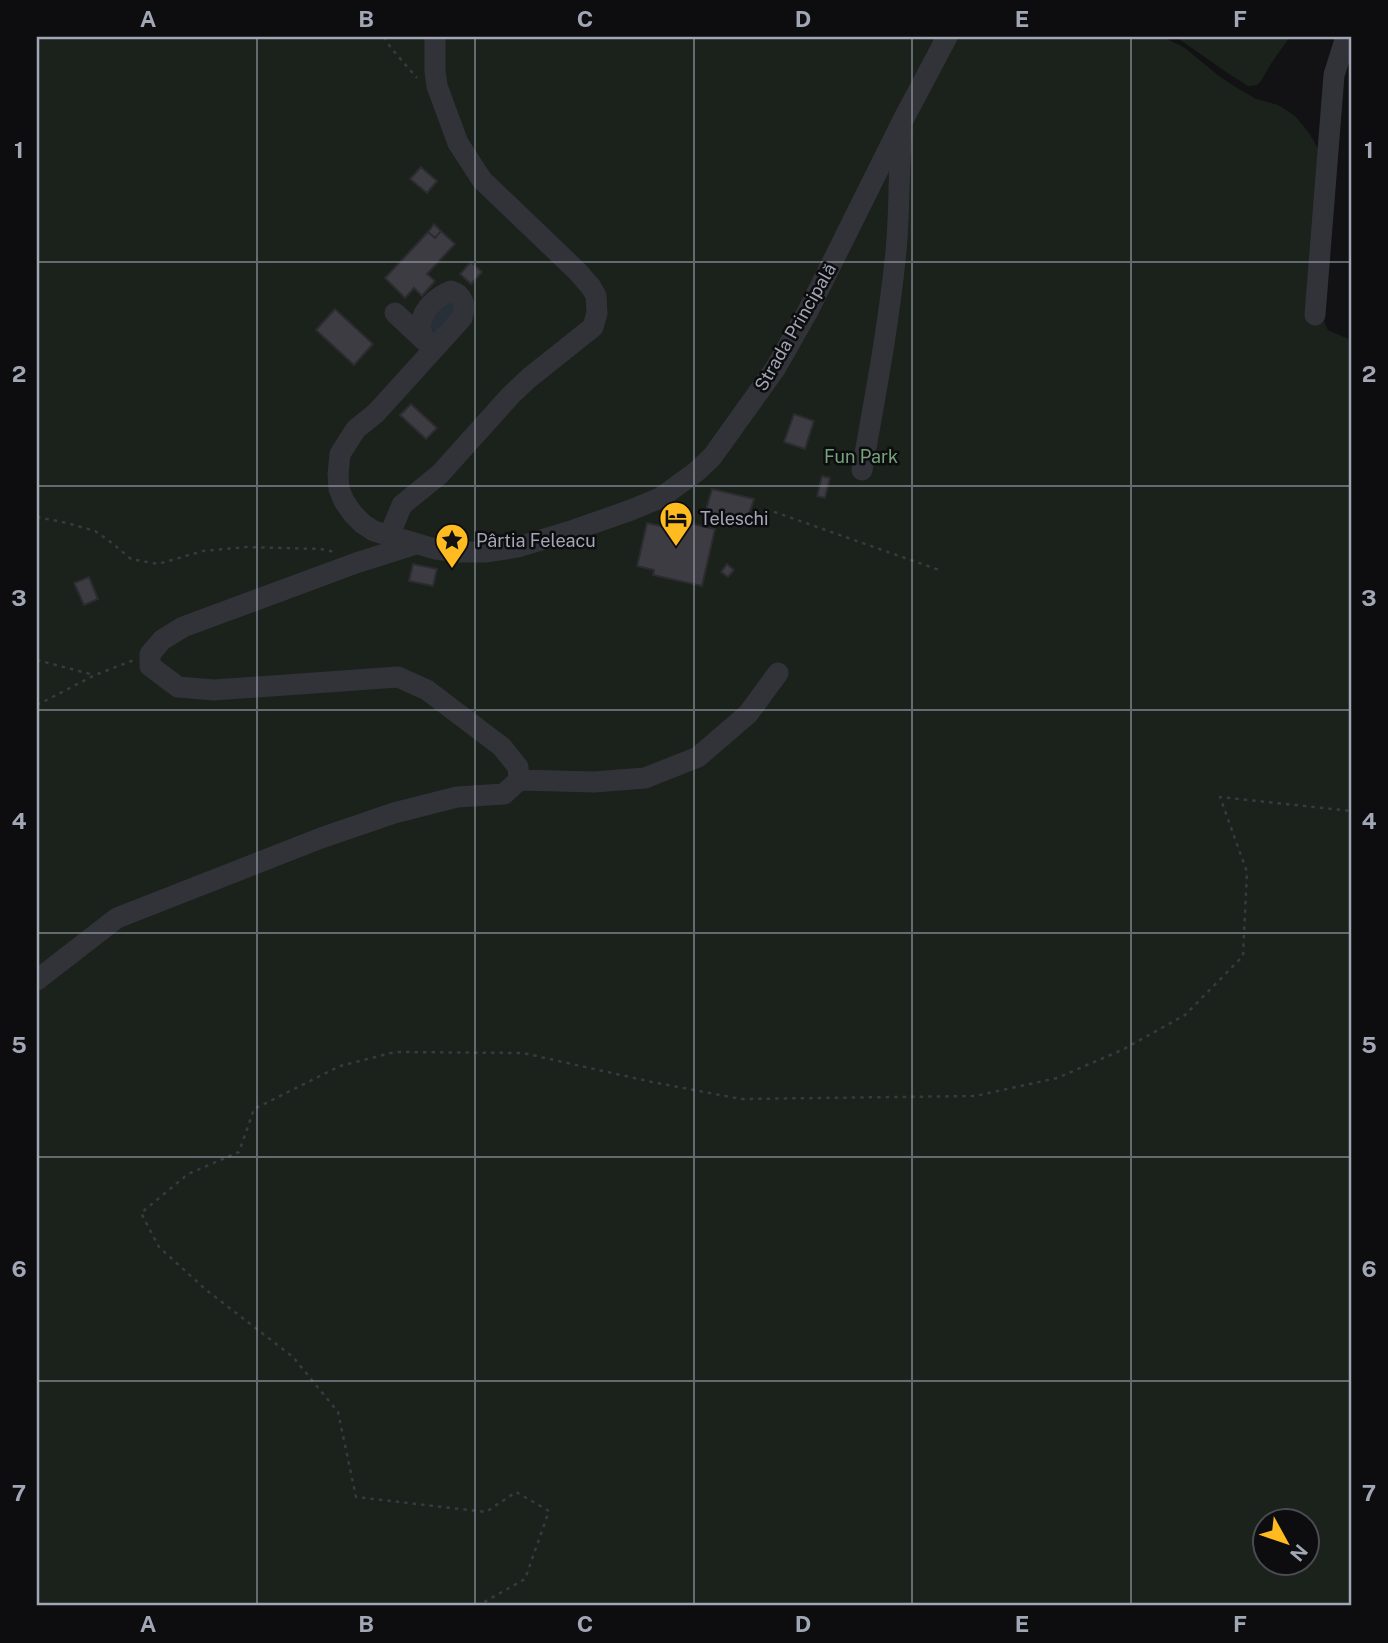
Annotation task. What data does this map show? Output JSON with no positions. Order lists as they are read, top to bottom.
{
  "streets": {
    "street": ["Strada Principală"]
  },
  "parks": ["Fun Park"],
  "places": {
    "hotel": ["Teleschi"],
    "place": ["Pârtia Feleacu"]
  },
  "north": "bottom right",
  "grid": {
    "columns": [
      "A",
      "B",
      "C",
      "D",
      "E",
      "F"
    ],
    "rows": [
      "1",
      "2",
      "3",
      "4",
      "5",
      "6",
      "7"
    ]
  }
}
